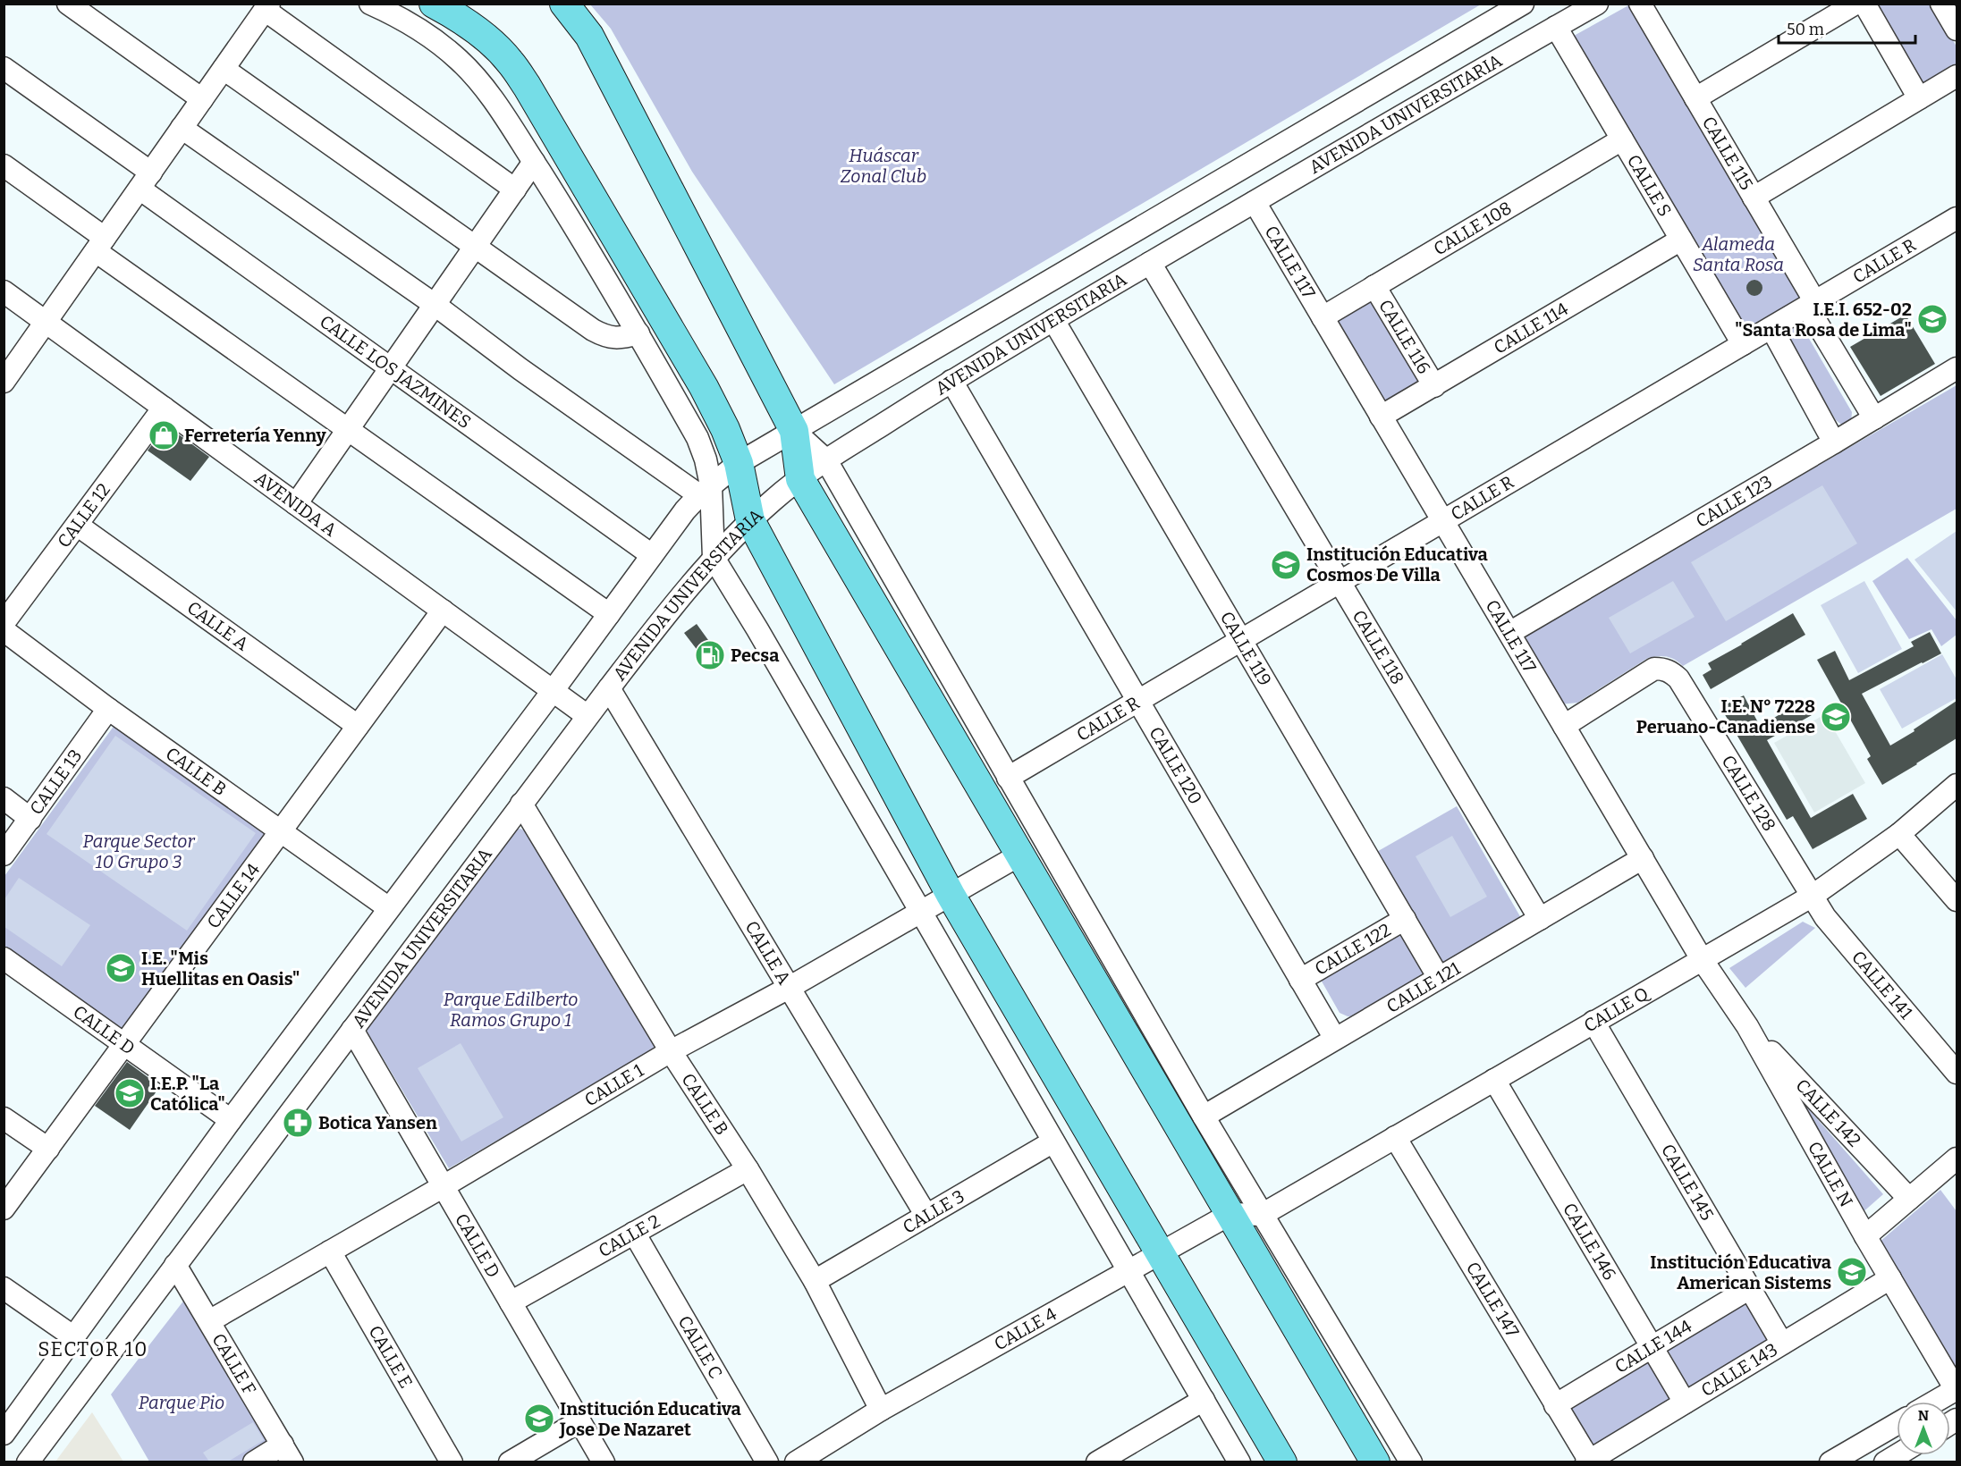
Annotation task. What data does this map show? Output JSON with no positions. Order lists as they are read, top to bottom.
{
  "streets": {
    "street": [
      "AVENIDA UNIVERSITARIA",
      "CALLE 115",
      "CALLE S",
      "CALLE 108",
      "CALLE R",
      "CALLE 117",
      "CALLE 114",
      "CALLE 116",
      "CALLE LOS JAZMINES",
      "CALLE 123",
      "AVENIDA A",
      "CALLE 12",
      "CALLE A",
      "CALLE 118",
      "CALLE 119",
      "CALLE 120",
      "CALLE B",
      "CALLE 13",
      "CALLE 128",
      "CALLE 14",
      "CALLE 122",
      "CALLE 141",
      "CALLE 121",
      "CALLE Q",
      "CALLE D",
      "CALLE 1",
      "CALLE 142",
      "CALLE N",
      "CALLE 145",
      "CALLE 3",
      "CALLE 2",
      "CALLE 146",
      "CALLE 147",
      "CALLE 4",
      "CALLE C",
      "CALLE 144",
      "CALLE E",
      "CALLE F",
      "CALLE 143"
    ]
  },
  "crossings": [
    ["AVENIDA UNIVERSITARIA", "CALLE S"],
    ["AVENIDA UNIVERSITARIA", "CALLE 117"],
    ["AVENIDA UNIVERSITARIA", "CALLE LOS JAZMINES"],
    ["AVENIDA UNIVERSITARIA", "AVENIDA A"],
    ["AVENIDA UNIVERSITARIA", "CALLE A"],
    ["AVENIDA UNIVERSITARIA", "CALLE 118"],
    ["AVENIDA UNIVERSITARIA", "CALLE 119"],
    ["AVENIDA UNIVERSITARIA", "CALLE 120"],
    ["AVENIDA UNIVERSITARIA", "CALLE B"],
    ["AVENIDA UNIVERSITARIA", "CALLE D"],
    ["AVENIDA UNIVERSITARIA", "CALLE F"],
    ["CALLE 115", "CALLE R"],
    ["CALLE 115", "CALLE 123"],
    ["CALLE S", "CALLE 108"],
    ["CALLE S", "CALLE R"],
    ["CALLE S", "CALLE 114"],
    ["CALLE 108", "CALLE 117"],
    ["CALLE 108", "CALLE 116"],
    ["CALLE R", "CALLE 117"],
    ["CALLE R", "CALLE 118"],
    ["CALLE R", "CALLE 119"],
    ["CALLE R", "CALLE 120"],
    ["CALLE 117", "CALLE 114"],
    ["CALLE 117", "CALLE 123"],
    ["CALLE 117", "CALLE 128"],
    ["CALLE 117", "CALLE 121"],
    ["CALLE 117", "CALLE Q"],
    ["CALLE 117", "CALLE N"],
    ["CALLE 114", "CALLE 116"],
    ["AVENIDA A", "CALLE 12"],
    ["AVENIDA A", "CALLE 14"],
    ["CALLE 12", "CALLE A"],
    ["CALLE A", "CALLE 14"],
    ["CALLE A", "CALLE 1"],
    ["CALLE A", "CALLE 3"],
    ["CALLE 118", "CALLE 121"],
    ["CALLE 119", "CALLE 122"],
    ["CALLE 119", "CALLE 121"],
    ["CALLE 120", "CALLE 122"],
    ["CALLE 120", "CALLE 121"],
    ["CALLE B", "CALLE 13"],
    ["CALLE B", "CALLE 14"],
    ["CALLE B", "CALLE 1"],
    ["CALLE B", "CALLE 3"],
    ["CALLE B", "CALLE 2"],
    ["CALLE B", "CALLE 4"],
    ["CALLE 128", "CALLE 141"],
    ["CALLE 128", "CALLE Q"],
    ["CALLE 14", "CALLE D"],
    ["CALLE 141", "CALLE Q"],
    ["CALLE Q", "CALLE N"],
    ["CALLE Q", "CALLE 145"],
    ["CALLE Q", "CALLE 146"],
    ["CALLE Q", "CALLE 147"],
    ["CALLE D", "CALLE 1"],
    ["CALLE D", "CALLE 2"],
    ["CALLE 1", "CALLE E"],
    ["CALLE 1", "CALLE F"],
    ["CALLE 142", "CALLE N"],
    ["CALLE N", "CALLE 143"],
    ["CALLE 145", "CALLE 144"],
    ["CALLE 145", "CALLE 143"],
    ["CALLE 2", "CALLE C"],
    ["CALLE 146", "CALLE 144"],
    ["CALLE 146", "CALLE 143"],
    ["CALLE 147", "CALLE 144"],
    ["CALLE 147", "CALLE 143"]
  ],
  "districts": ["SECTOR 10"],
  "parks": [
    "Huáscar Zonal Club",
    "Alameda Santa Rosa",
    "Parque Sector 10 Grupo 3",
    "Parque Edilberto Ramos Grupo 1",
    "Parque Pio"
  ],
  "places": {
    "school or university": [
      "I.E.I. 652-02 \"Santa Rosa de Lima\"",
      "Institución Educativa Cosmos De Villa",
      "I.E. N° 7228 Peruano-Canadiense",
      "I.E. \"Mis Huellitas en Oasis\"",
      "I.E.P. \"La Católica\"",
      "Institución Educativa American Sistems",
      "Institución Educativa Jose De Nazaret"
    ],
    "shop": ["Ferretería Yenny"],
    "fuel station": ["Pecsa"],
    "pharmacy": ["Botica Yansen"]
  },
  "scale_bar": "50 m",
  "north": "top"
}
